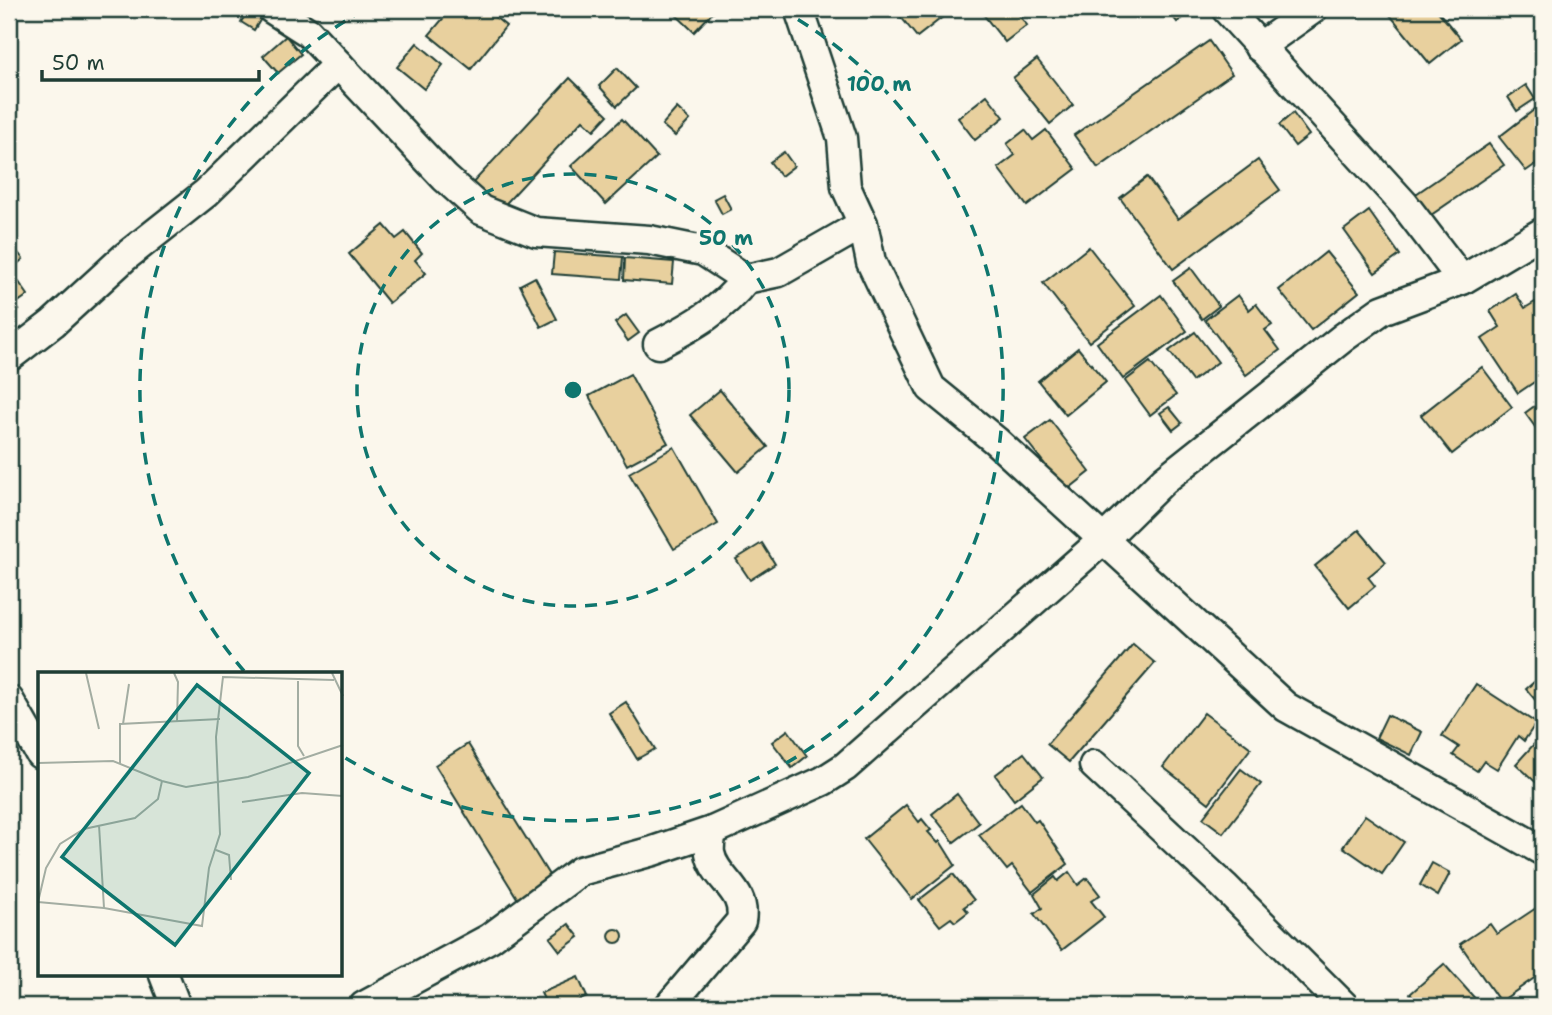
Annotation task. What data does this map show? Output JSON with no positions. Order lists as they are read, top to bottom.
{
  "scale_bar": "50 m",
  "rings": ["100 m", "50 m"]
}
